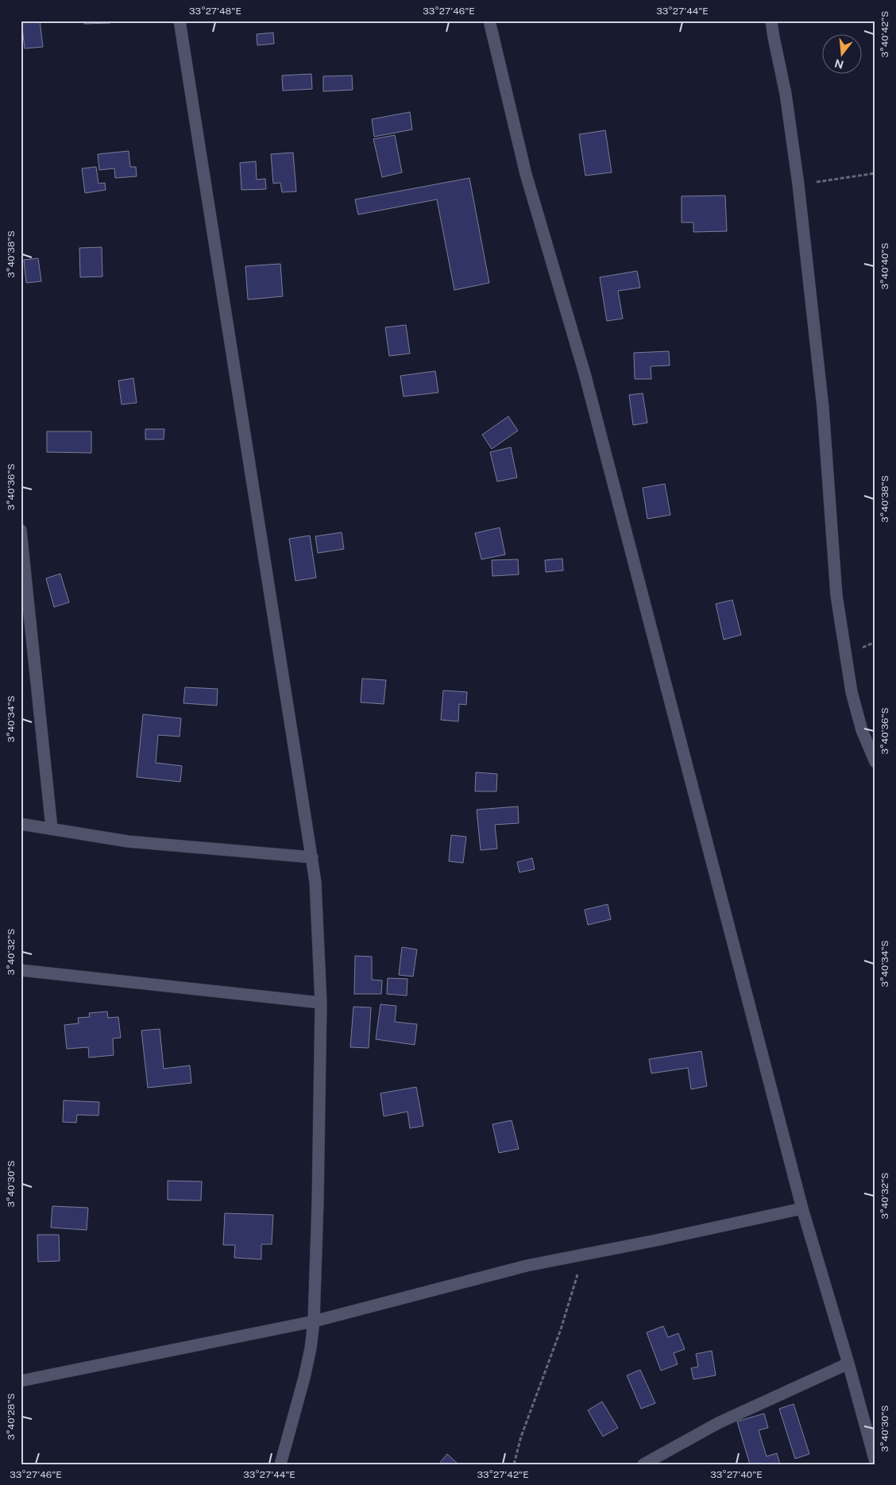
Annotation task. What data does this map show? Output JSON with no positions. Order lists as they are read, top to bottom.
{
  "north": "bottom",
  "coordinates": [
    "33°27'48\"E",
    "33°27'46\"E",
    "33°27'44\"E",
    "3°40'42\"S",
    "3°40'38\"S",
    "3°40'40\"S",
    "3°40'36\"S",
    "3°40'34\"S",
    "3°40'32\"S",
    "3°40'30\"S",
    "3°40'28\"S",
    "33°27'42\"E",
    "33°27'40\"E"
  ]
}
